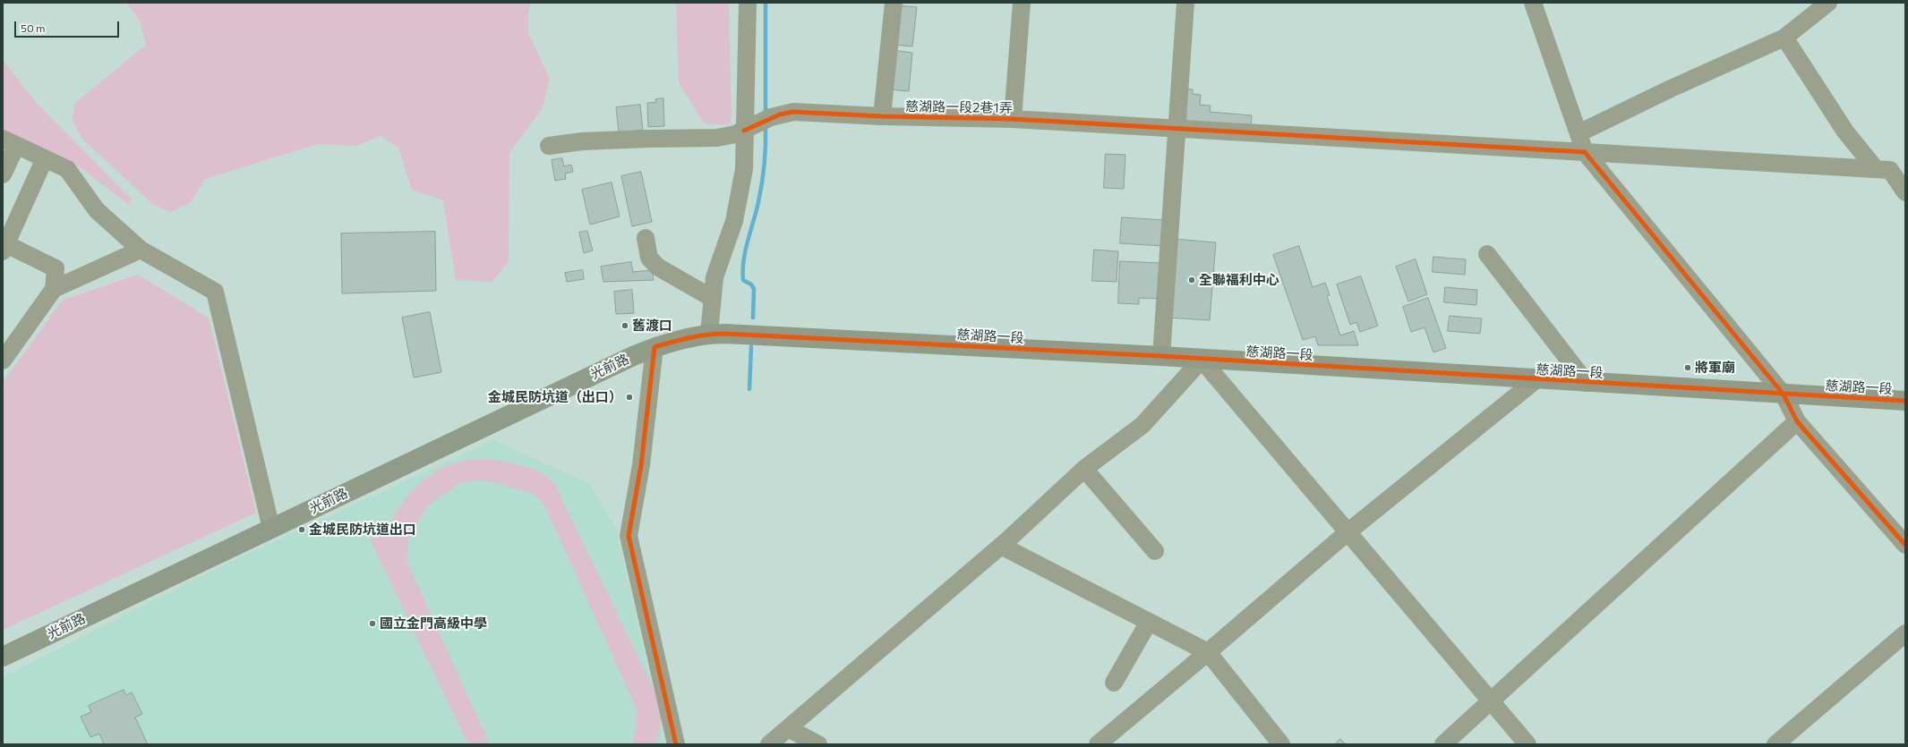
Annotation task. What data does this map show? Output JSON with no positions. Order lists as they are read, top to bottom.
{
  "streets": {
    "main road": ["慈湖路一段", "光前路"],
    "street": ["慈湖路一段2巷1弄"]
  },
  "crossings": [
    ["慈湖路一段", "光前路"]
  ],
  "places": [
    "全聯福利中心",
    "舊渡口",
    "將軍廟",
    "金城民防坑道（出口）",
    "金城民防坑道出口",
    "國立金門高級中學"
  ],
  "scale_bar": "50 m"
}
